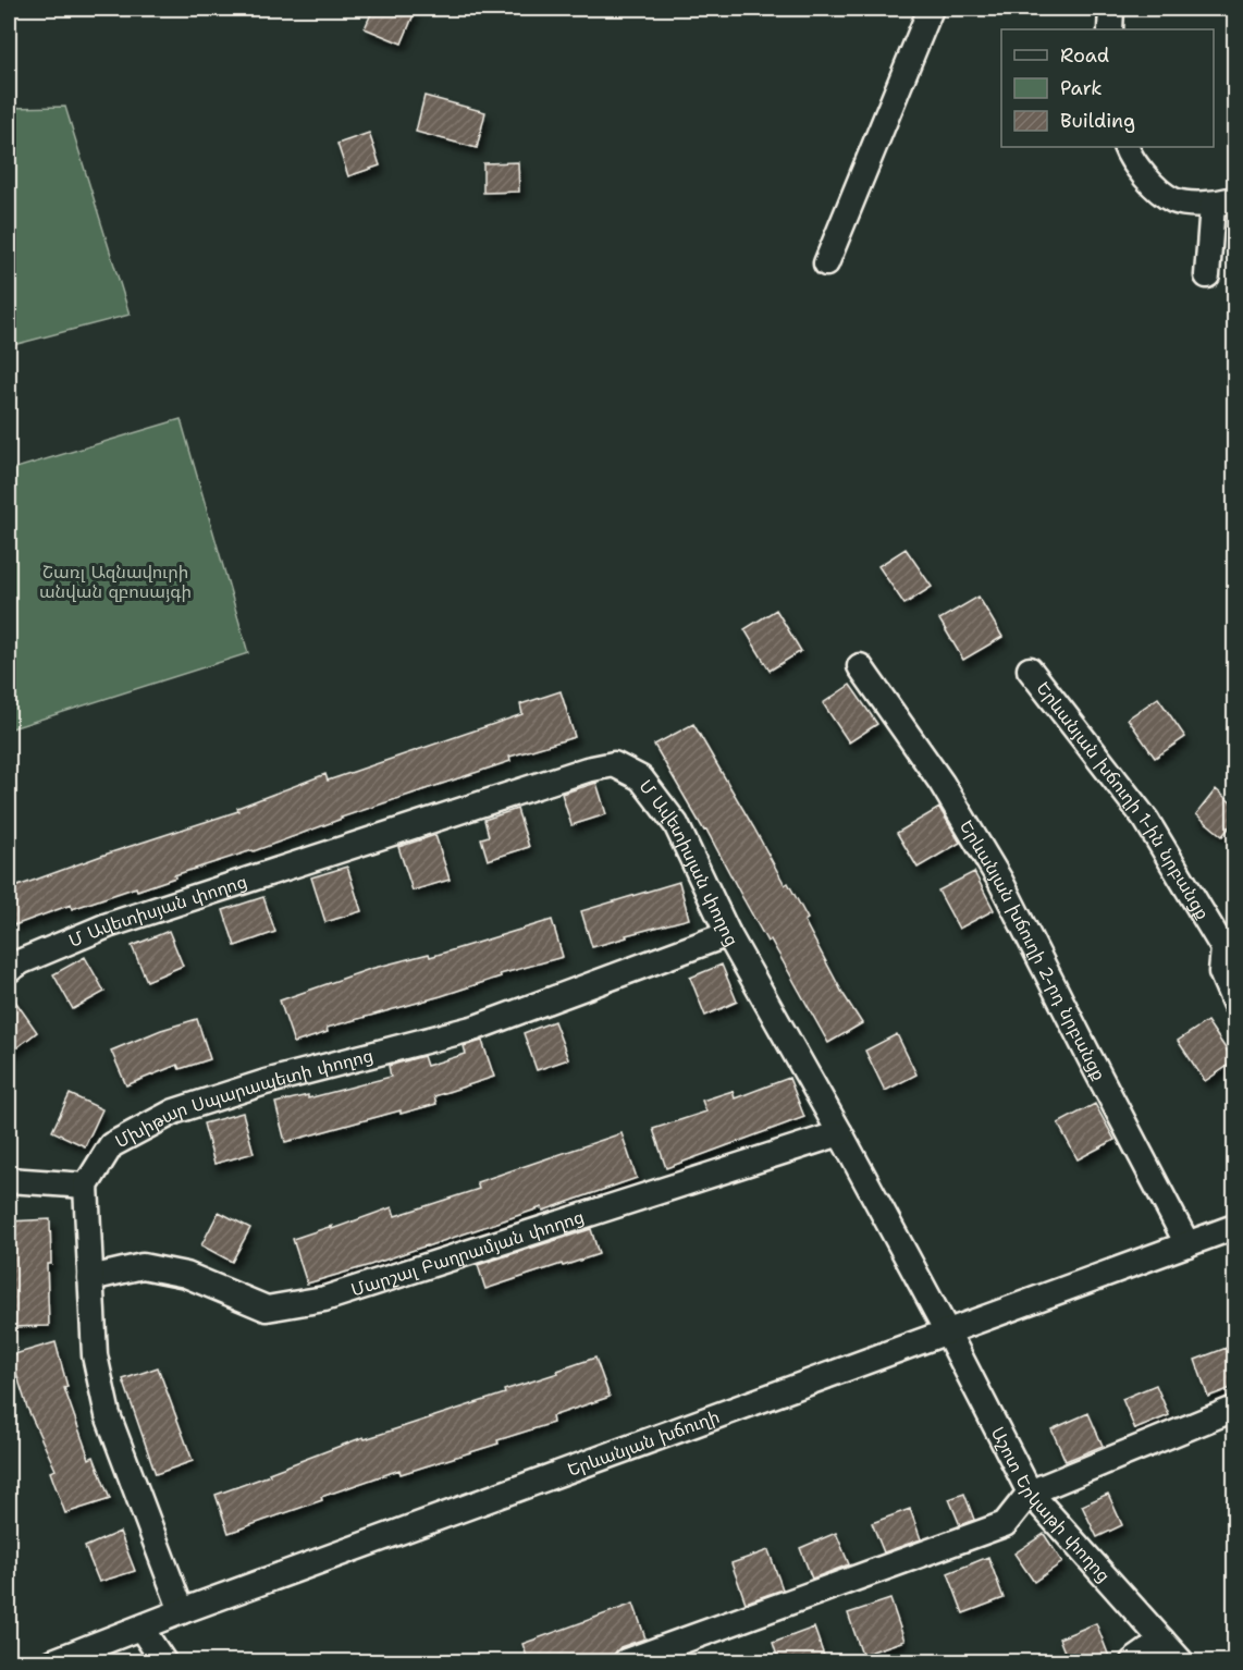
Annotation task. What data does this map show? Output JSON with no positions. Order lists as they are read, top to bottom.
{
  "streets": {
    "street": [
      "Երևանյան խճուղի 1-ին նրբանցք",
      "Մ Ավետիսյան փողոց",
      "Երևանյան խճուղի 2-րդ նրբանցք",
      "Մխիթար Սպարապետի փողոց",
      "Մարշալ Բաղրամյան փողոց",
      "Երևանյան խճուղի",
      "Աշոտ Երկաթի փողոց"
    ]
  },
  "crossings": [
    ["Մ Ավետիսյան փողոց", "Մխիթար Սպարապետի փողոց"],
    ["Մ Ավետիսյան փողոց", "Մարշալ Բաղրամյան փողոց"],
    ["Մ Ավետիսյան փողոց", "Երևանյան խճուղի"],
    ["Մ Ավետիսյան փողոց", "Աշոտ Երկաթի փողոց"],
    ["Երևանյան խճուղի 2-րդ նրբանցք", "Երևանյան խճուղի"],
    ["Երևանյան խճուղի", "Աշոտ Երկաթի փողոց"]
  ],
  "parks": ["Շառլ Ազնավուրի անվան զբոսայգի"],
  "legend": ["Road", "Park", "Building"]
}
